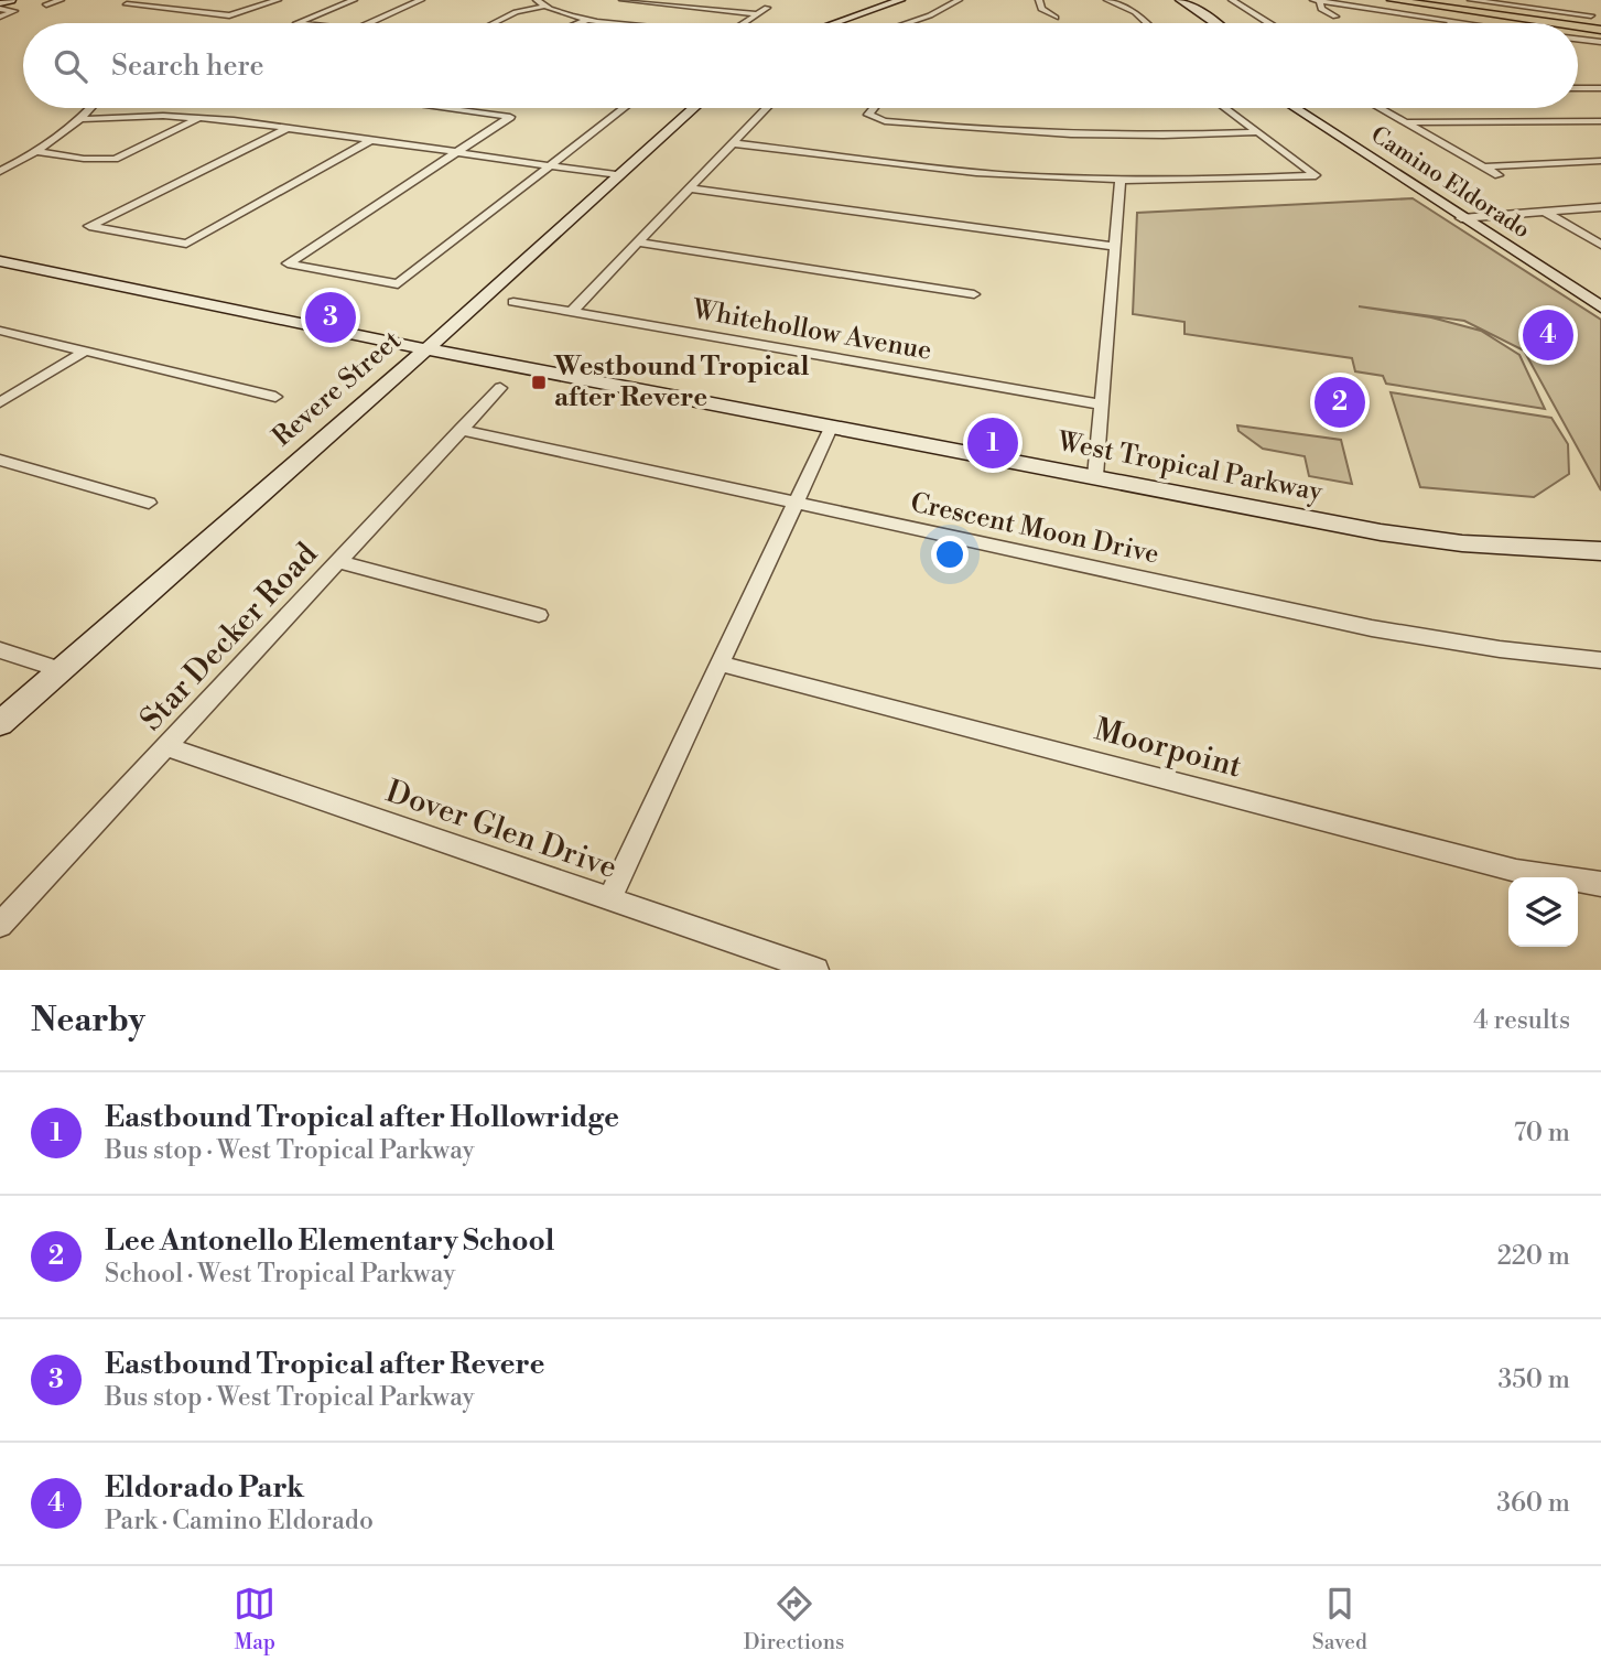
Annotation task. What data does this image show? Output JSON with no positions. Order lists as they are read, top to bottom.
{
  "streets": {
    "main road": ["Camino Eldorado", "Revere Street", "West Tropical Parkway"],
    "street": [
      "Whitehollow Avenue",
      "Crescent Moon Drive",
      "Star Decker Road",
      "Moorpoint",
      "Dover Glen Drive"
    ]
  },
  "crossings": [
    ["Revere Street", "West Tropical Parkway"],
    ["Crescent Moon Drive", "Star Decker Road"],
    ["Star Decker Road", "Dover Glen Drive"]
  ],
  "places": {
    "transit": ["Westbound Tropical after Revere"]
  },
  "page": {
    "search": "Search here",
    "pins": [
      "3",
      "4",
      "2",
      "1"
    ],
    "heading": ["Nearby", "4 results"],
    "list": [
      {
        "mark": "1",
        "name": "Eastbound Tropical after Hollowridge",
        "note": "Bus stop · West Tropical Parkway",
        "value": "70 m"
      },
      {
        "mark": "2",
        "name": "Lee Antonello Elementary School",
        "note": "School · West Tropical Parkway",
        "value": "220 m"
      },
      {
        "mark": "3",
        "name": "Eastbound Tropical after Revere",
        "note": "Bus stop · West Tropical Parkway",
        "value": "350 m"
      },
      {
        "mark": "4",
        "name": "Eldorado Park",
        "note": "Park · Camino Eldorado",
        "value": "360 m"
      }
    ],
    "nav": ["Map", "Directions", "Saved"]
  }
}
